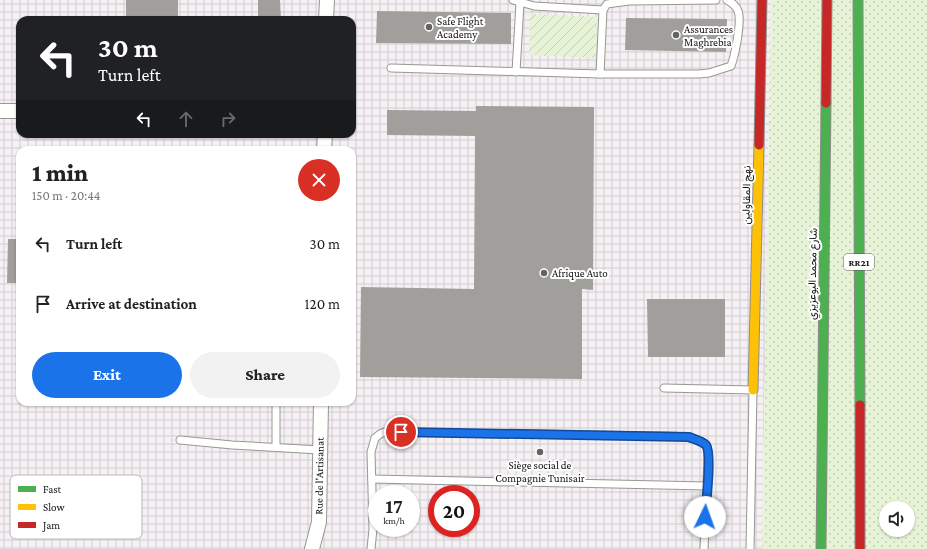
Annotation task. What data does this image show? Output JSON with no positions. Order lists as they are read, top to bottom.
{
  "streets": {
    "main road": ["نهج المقاولين", "RR21", "شارع محمد البوعزيزي"],
    "street": ["Rue de l'Artisanat"]
  },
  "places": [
    "Safe Flight Academy",
    "Assurances Maghrebia",
    "Afrique Auto",
    "Siège social de Compagnie Tunisair"
  ],
  "legend": ["Fast", "Slow", "Jam"],
  "page": {
    "turn": ["30 m", "Turn left"],
    "heading": ["1 min", "150 m · 20:44"],
    "list": [
      {
        "name": "Turn left",
        "value": "30 m"
      },
      {
        "name": "Arrive at destination",
        "value": "120 m"
      }
    ],
    "buttons": ["Exit", "Share"],
    "speed": "17 km/h",
    "limit": "20"
  }
}
